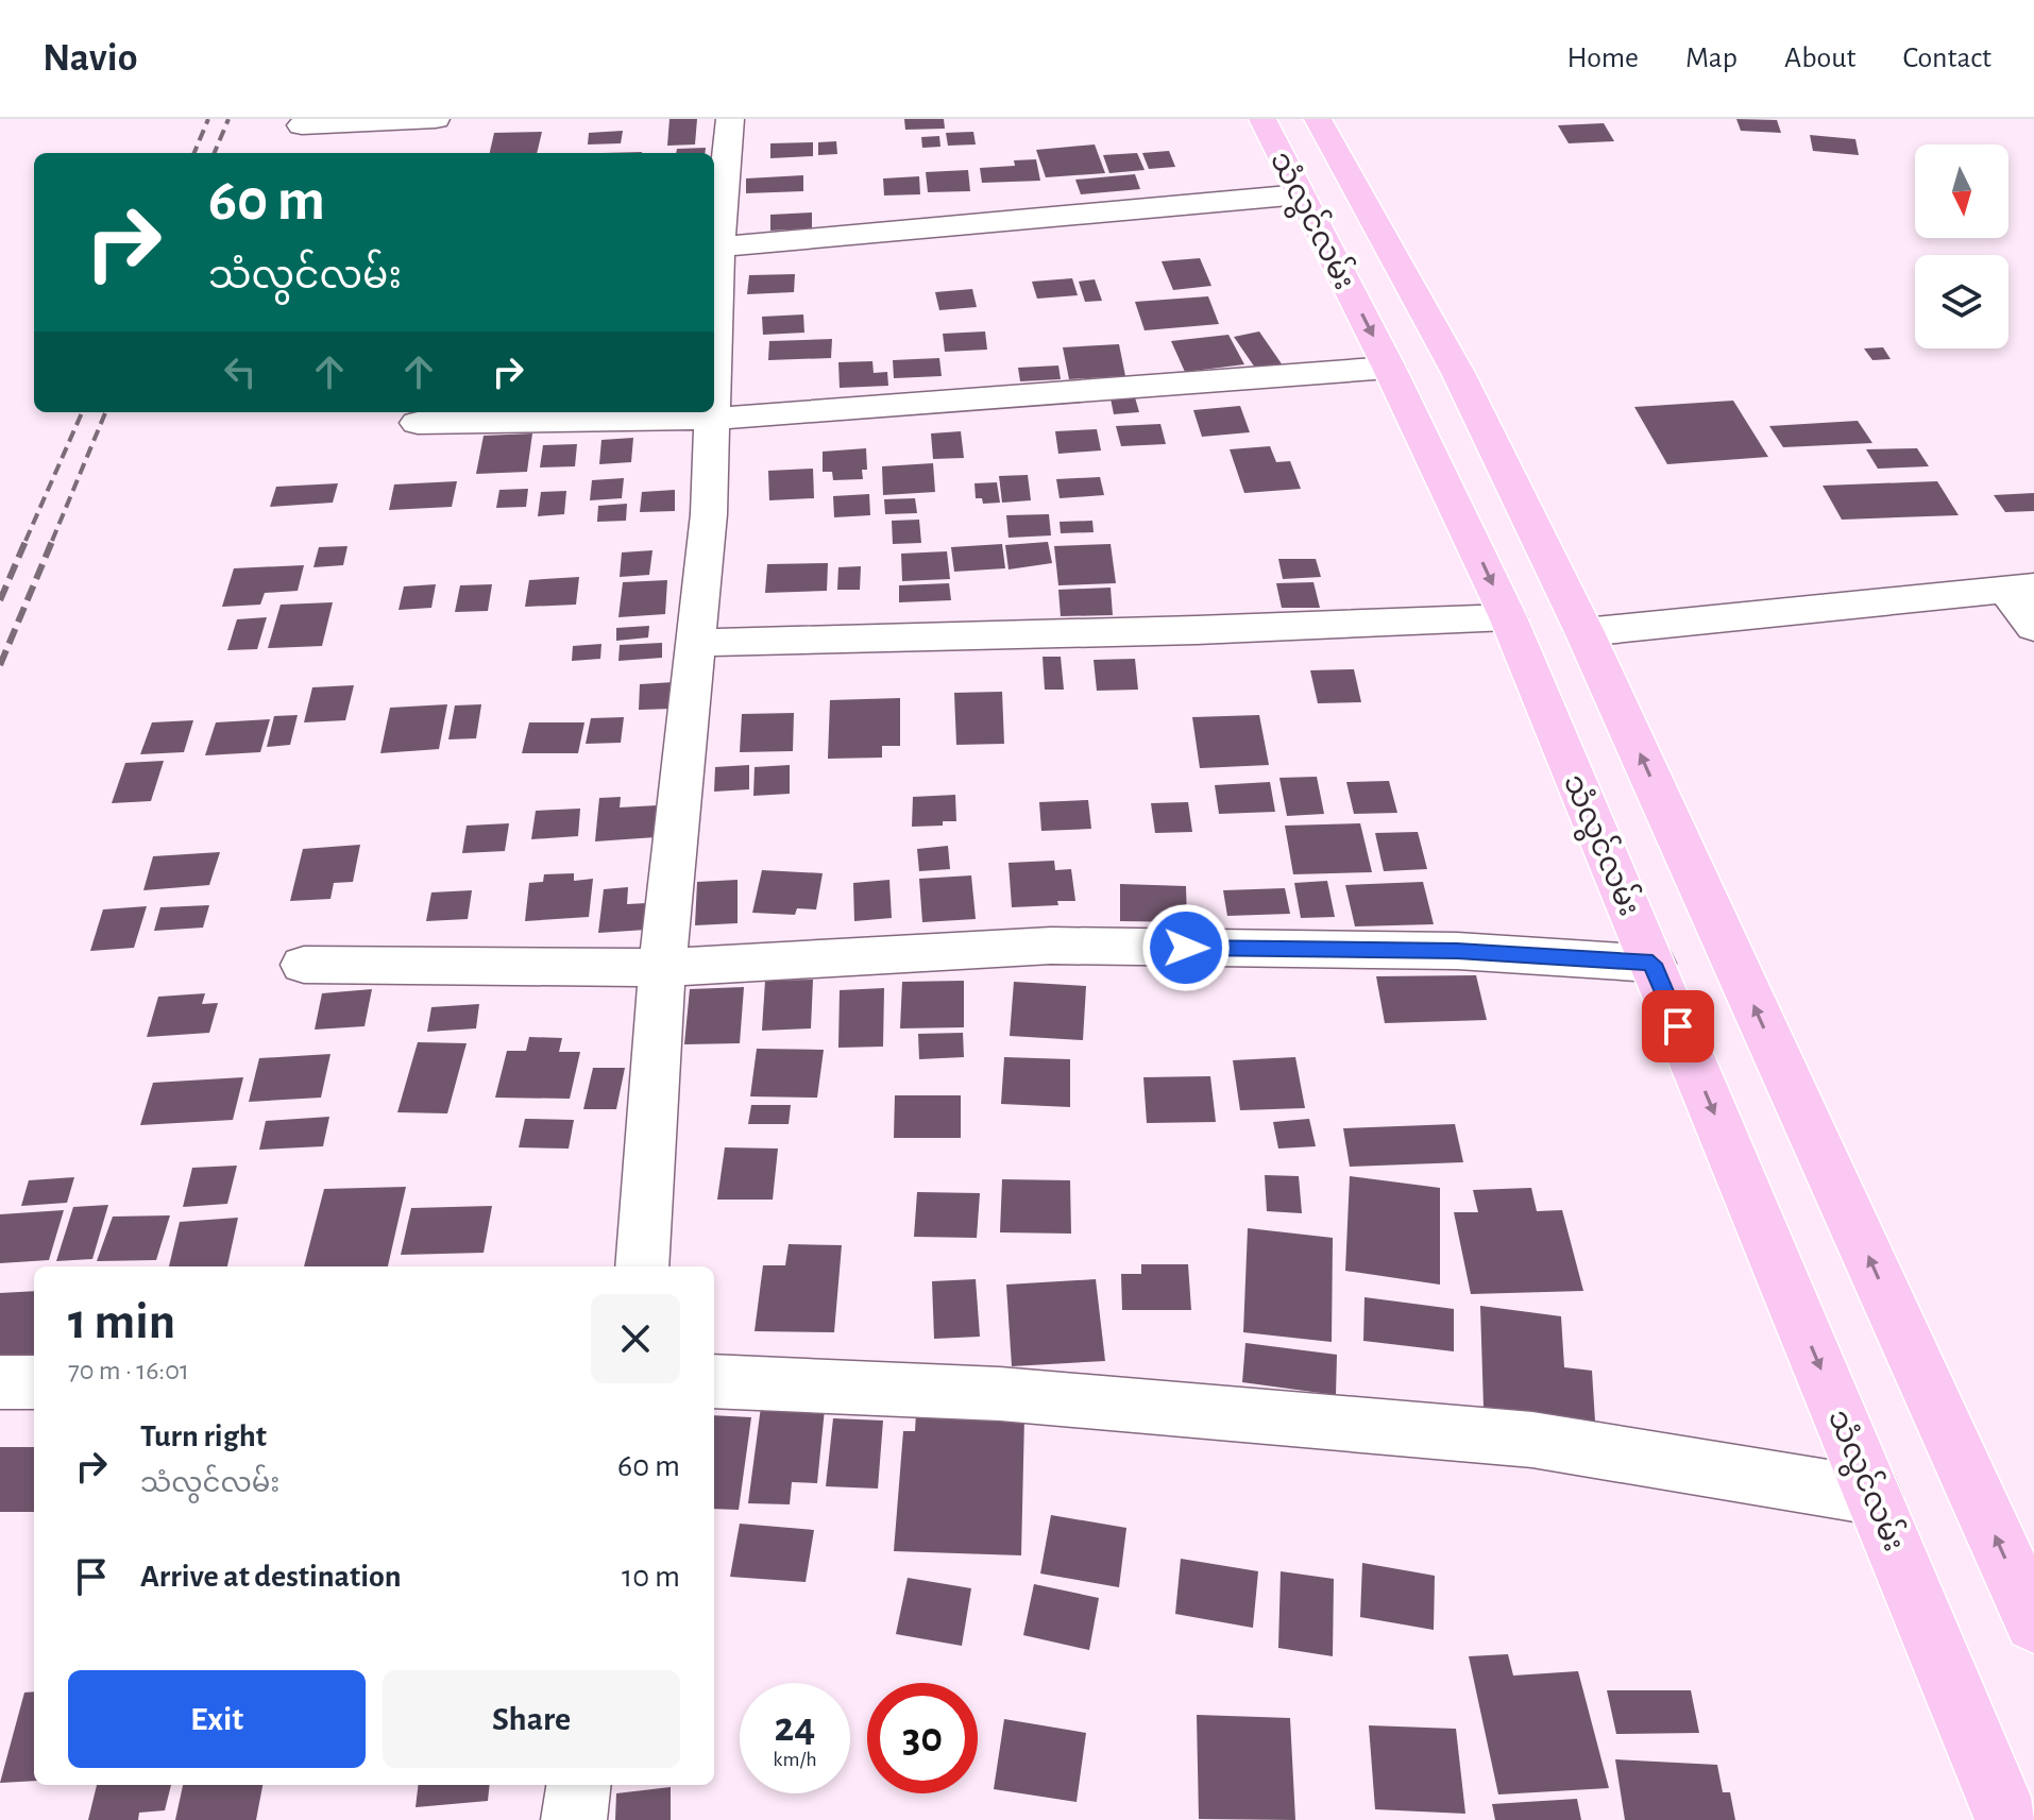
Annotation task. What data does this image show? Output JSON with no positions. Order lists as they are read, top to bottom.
{
  "streets": {
    "main road": ["သံလွင်လမ်း"]
  },
  "north": "bottom",
  "page": {
    "header": "Navio",
    "nav": [
      "Home",
      "Map",
      "About",
      "Contact"
    ],
    "turn": ["60 m", "သံလွင်လမ်း"],
    "heading": ["1 min", "70 m · 16:01"],
    "list": [
      {
        "name": "Turn right",
        "note": "သံလွင်လမ်း",
        "value": "60 m"
      },
      {
        "name": "Arrive at destination",
        "value": "10 m"
      }
    ],
    "buttons": ["Exit", "Share"],
    "speed": "24 km/h",
    "limit": "30"
  }
}
